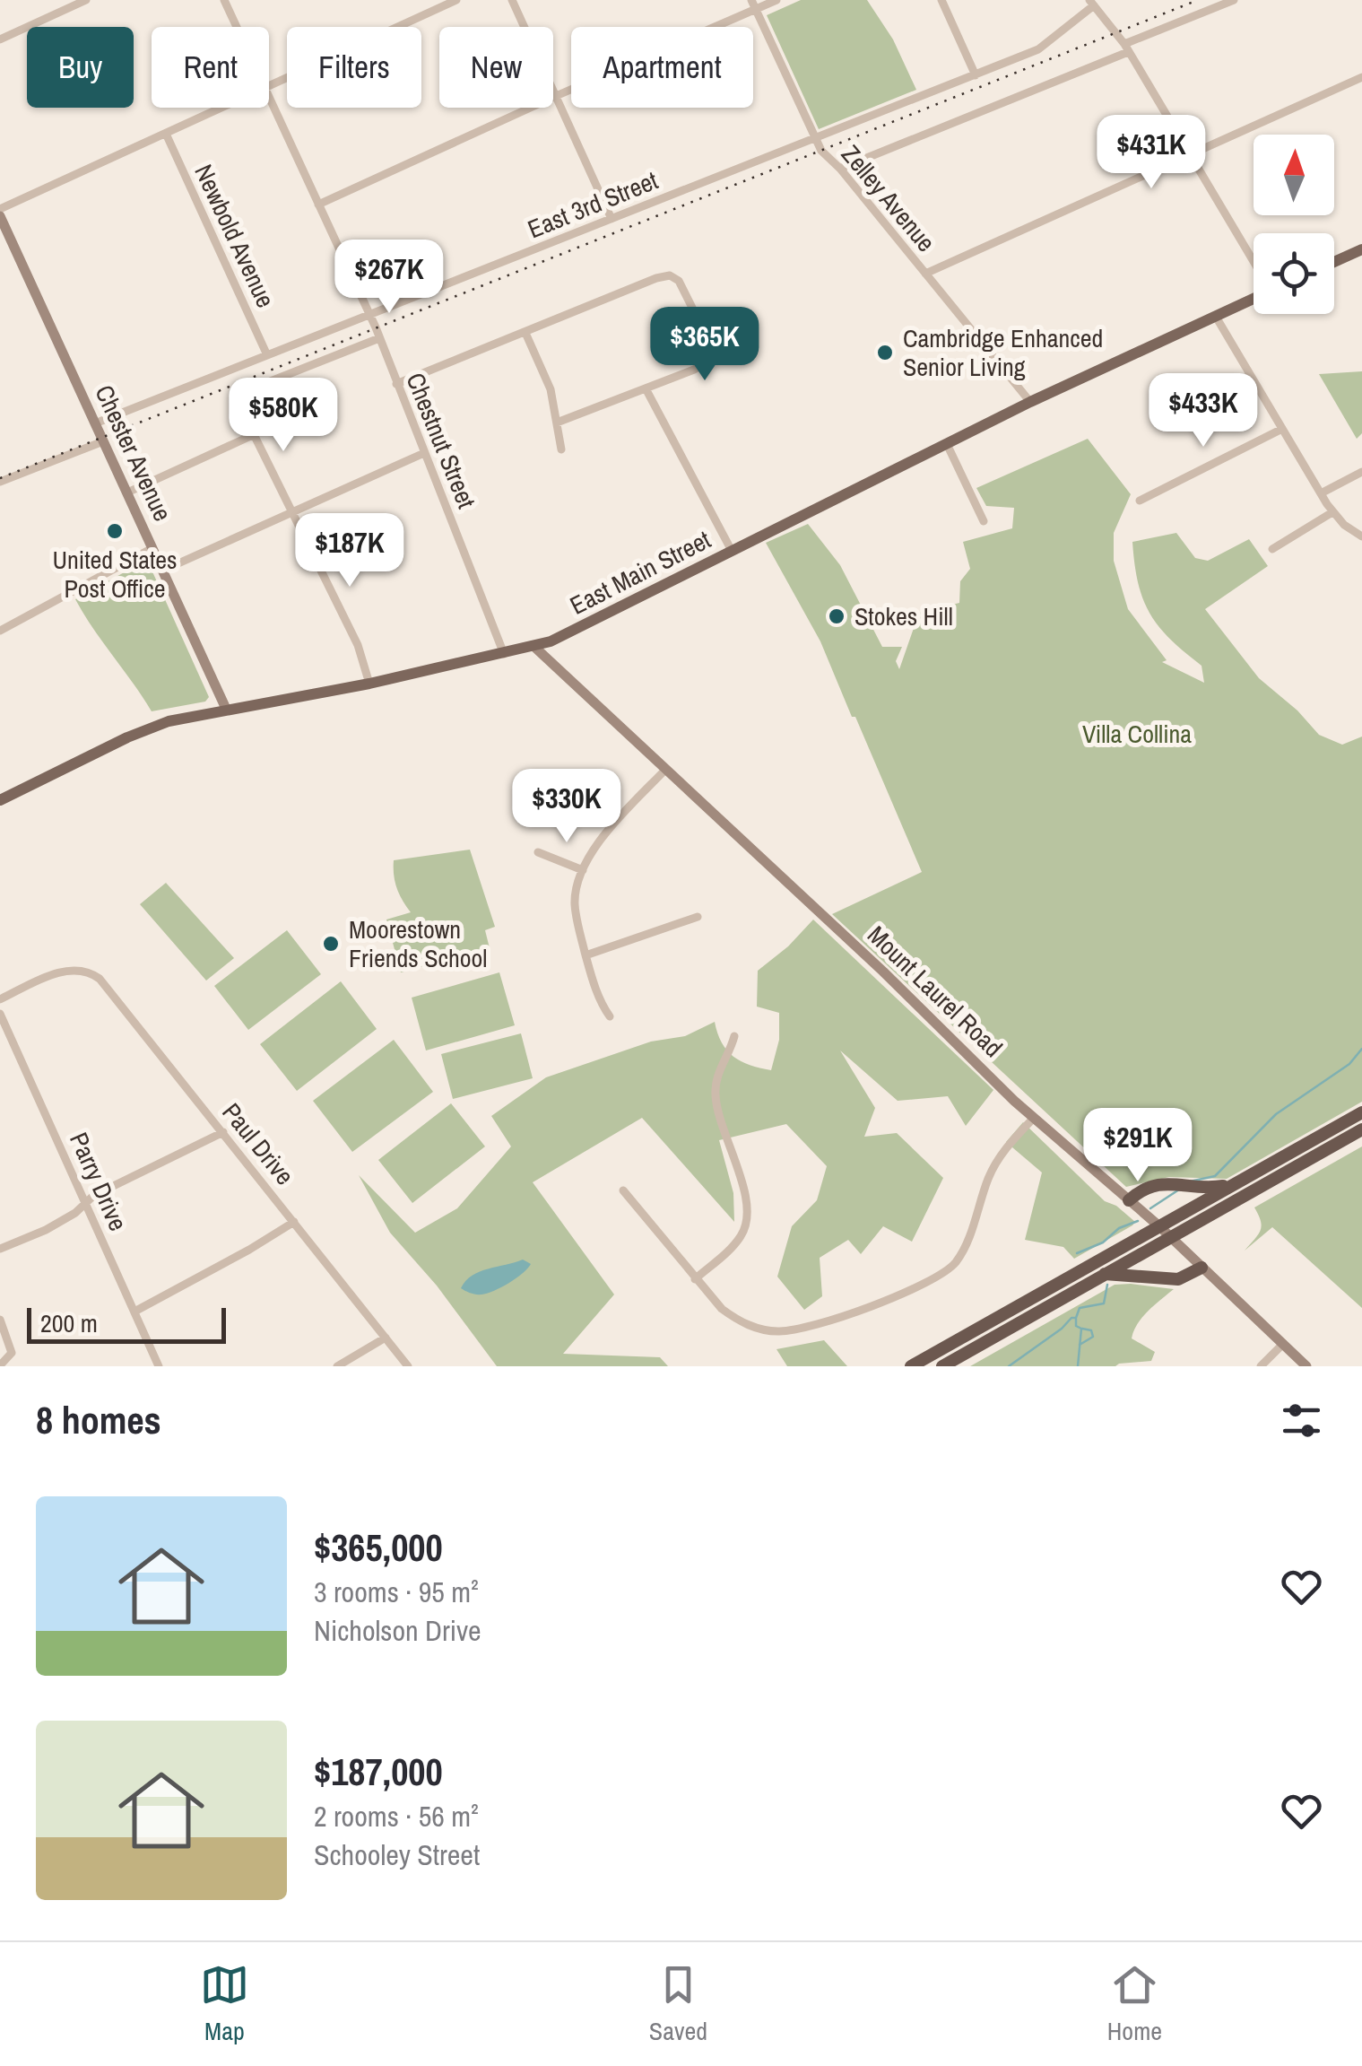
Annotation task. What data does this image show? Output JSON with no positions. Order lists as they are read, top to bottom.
{
  "streets": {
    "main road": ["Chester Avenue", "East Main Street", "Mount Laurel Road"],
    "street": [
      "Zelley Avenue",
      "East 3rd Street",
      "Newbold Avenue",
      "Chestnut Street",
      "Paul Drive",
      "Parry Drive"
    ]
  },
  "crossings": [
    ["Zelley Avenue", "East 3rd Street"],
    ["Zelley Avenue", "East Main Street"],
    ["East 3rd Street", "Newbold Avenue"],
    ["East 3rd Street", "Chestnut Street"],
    ["East 3rd Street", "Chester Avenue"],
    ["Chestnut Street", "East Main Street"],
    ["Chester Avenue", "East Main Street"],
    ["East Main Street", "Mount Laurel Road"]
  ],
  "parks": ["Villa Collina"],
  "places": [
    "Cambridge Enhanced Senior Living",
    "United States Post Office",
    "Stokes Hill",
    "Moorestown Friends School"
  ],
  "scale_bar": "200 m",
  "north": "top",
  "page": {
    "chip": [
      "Buy",
      "Rent",
      "Filters",
      "New",
      "Apartment"
    ],
    "price": [
      "$431K",
      "$267K",
      "$365K",
      "$433K",
      "$580K",
      "$187K",
      "$330K",
      "$291K"
    ],
    "scale": "200 m",
    "heading": "8 homes",
    "list": [
      {
        "name": "$365,000",
        "note": "3 rooms · 95 m² · Nicholson Drive"
      },
      {
        "name": "$187,000",
        "note": "2 rooms · 56 m² · Schooley Street"
      }
    ],
    "tabs": ["Map", "Saved", "Home"]
  }
}
